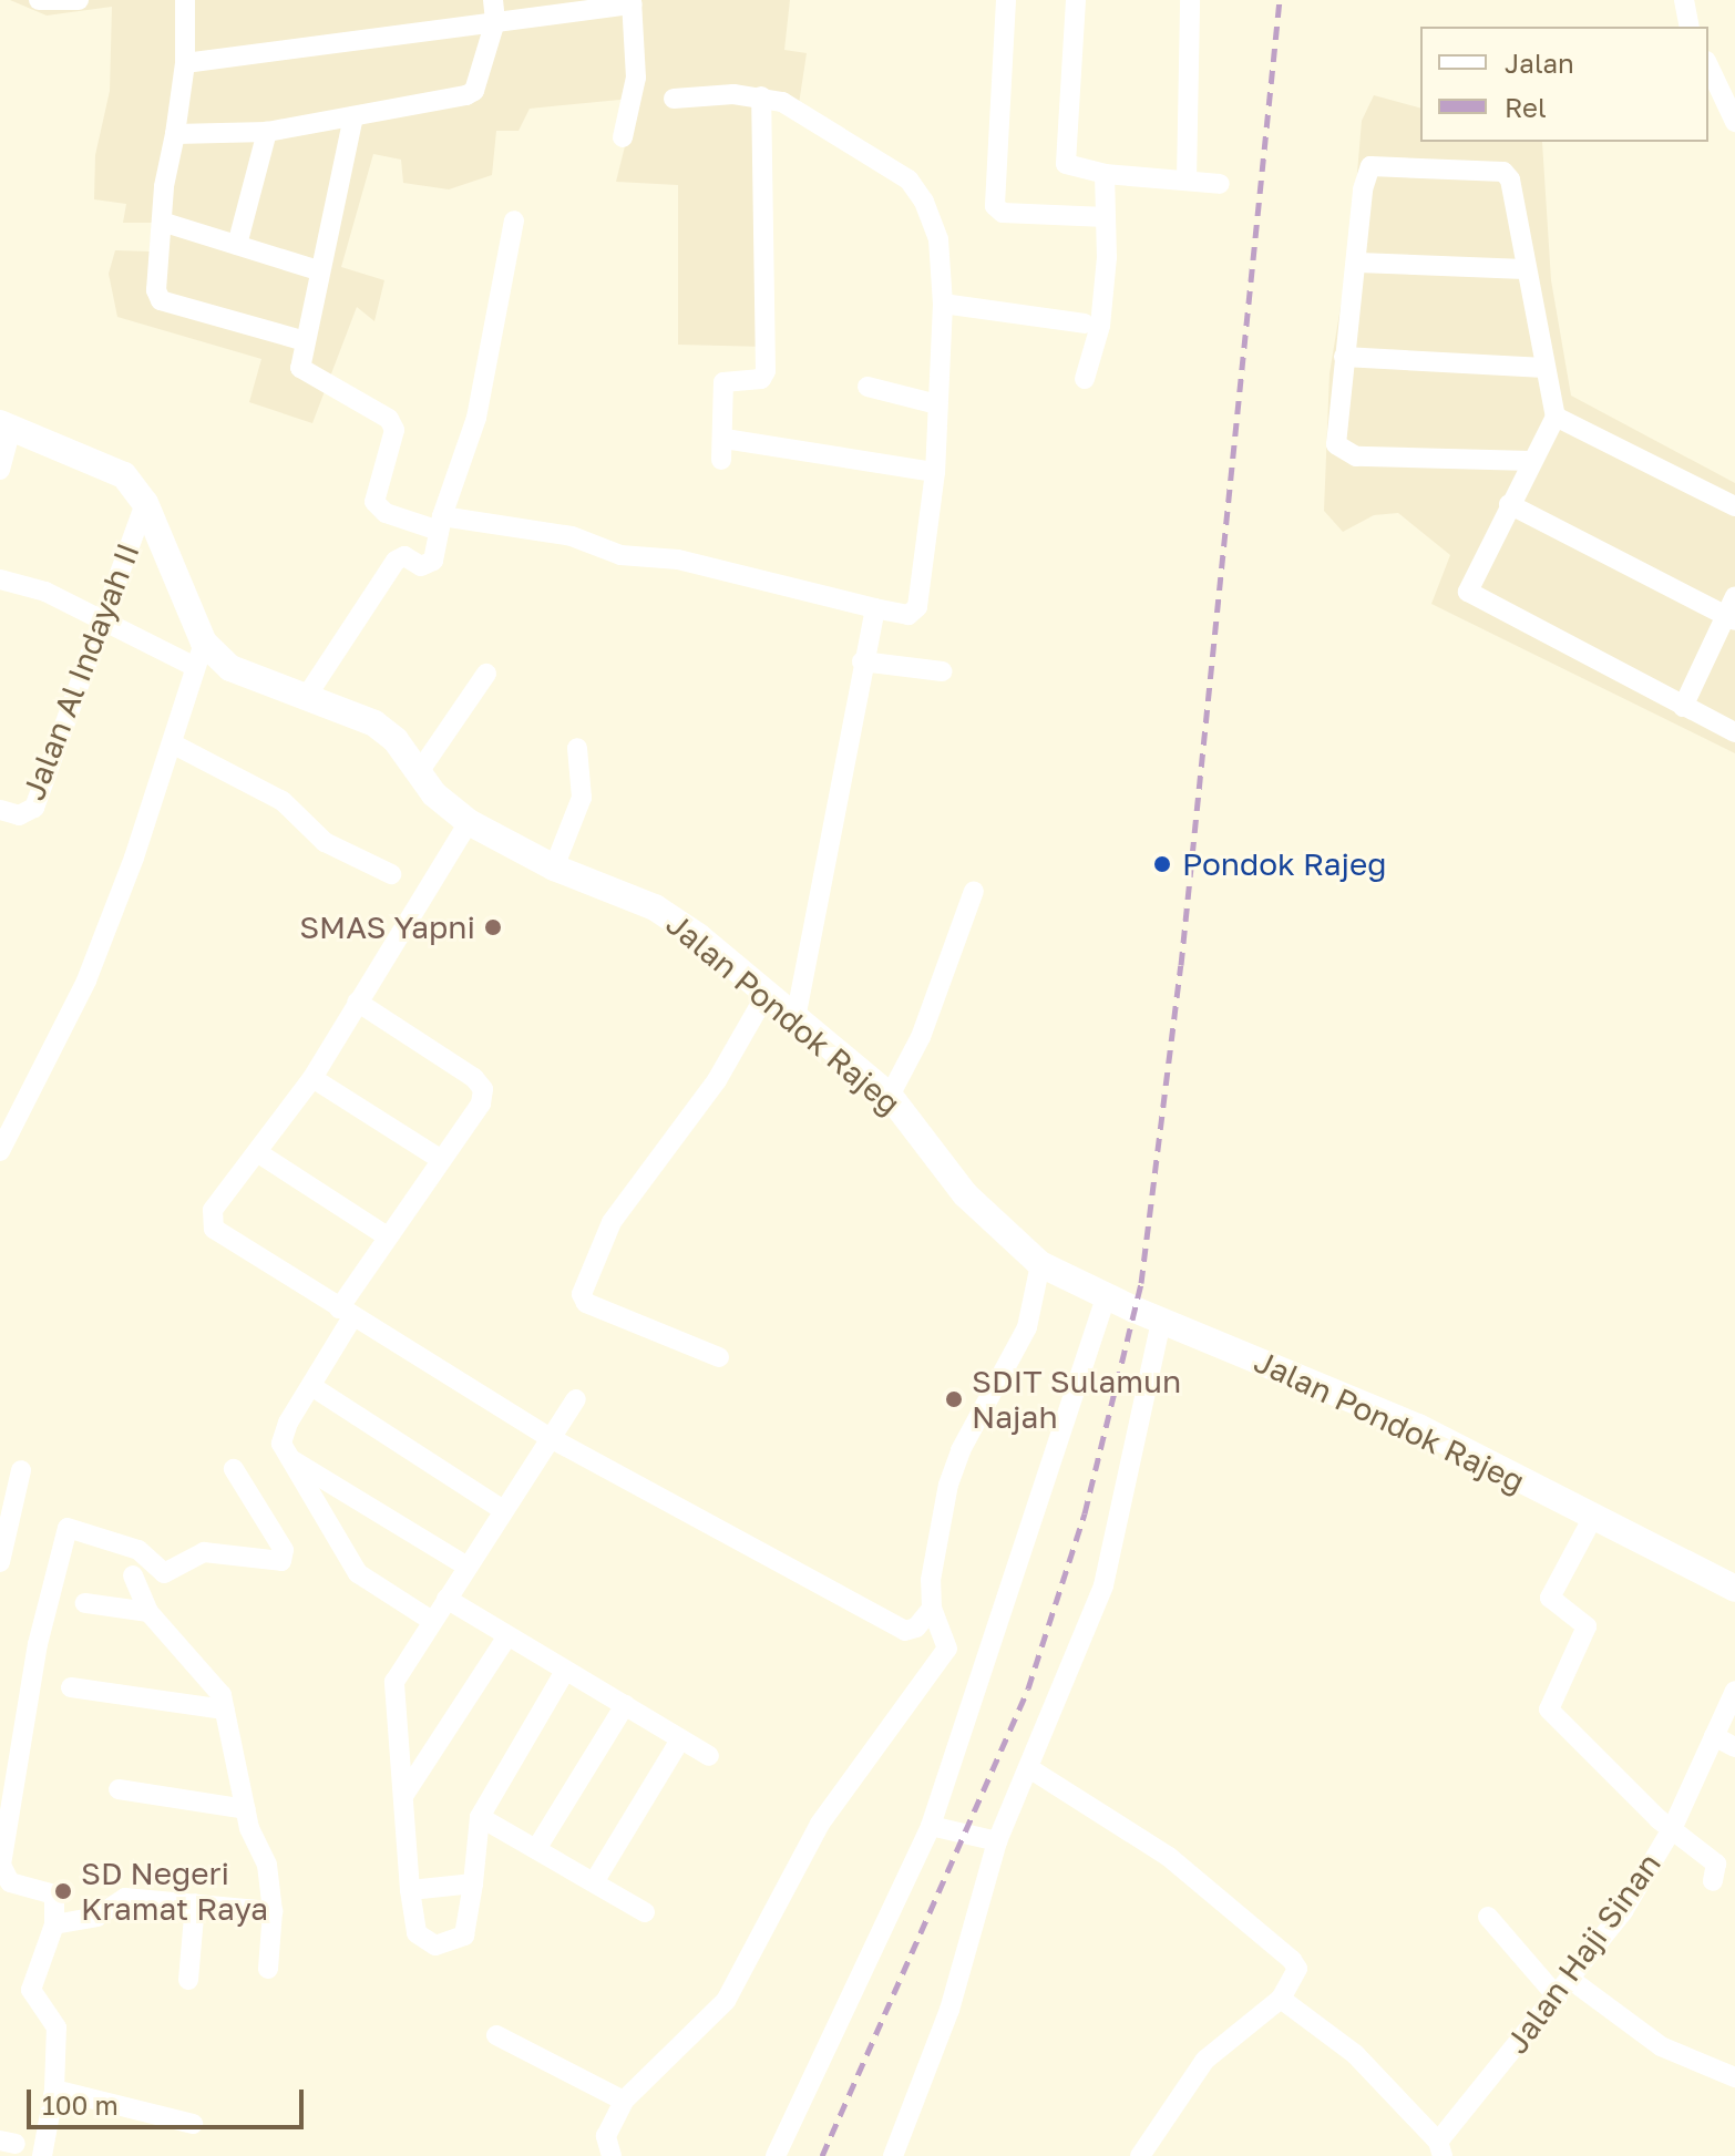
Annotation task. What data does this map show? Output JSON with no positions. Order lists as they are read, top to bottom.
{
  "streets": {
    "main road": ["Jalan Pondok Rajeg"],
    "street": ["Jalan Al Indayah II", "Jalan Haji Sinan"]
  },
  "crossings": [
    ["Jalan Al Indayah II", "Jalan Pondok Rajeg"]
  ],
  "places": [
    "Pondok Rajeg",
    "SMAS Yapni",
    "SDIT Sulamun Najah",
    "SD Negeri Kramat Raya"
  ],
  "legend": ["Jalan", "Rel"],
  "scale_bar": "100 m"
}
